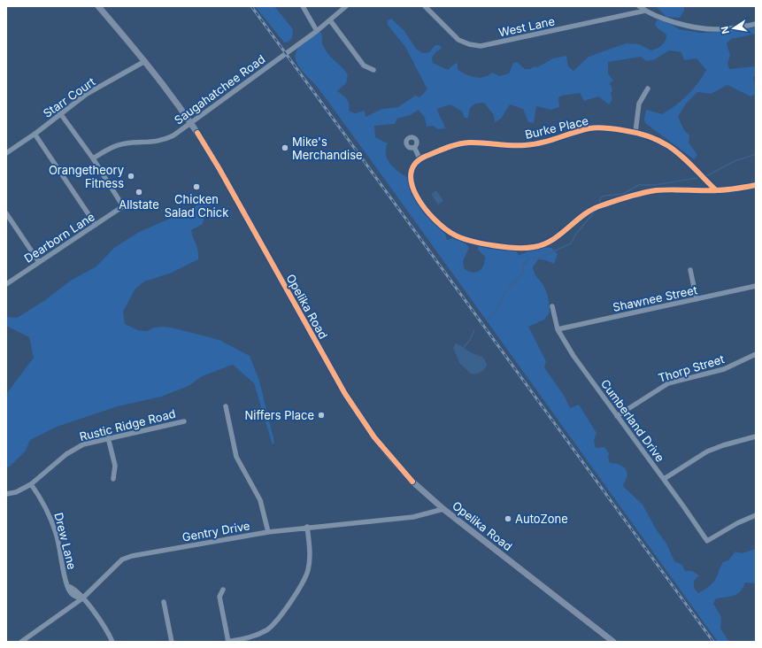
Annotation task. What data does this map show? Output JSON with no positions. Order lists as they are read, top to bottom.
{
  "streets": {
    "main road": ["Opelika Road"],
    "street": [
      "West Lane",
      "Saugahatchee Road",
      "Starr Court",
      "Burke Place",
      "Dearborn Lane",
      "Shawnee Street",
      "Thorp Street",
      "Cumberland Drive",
      "Rustic Ridge Road",
      "Gentry Drive",
      "Drew Lane"
    ]
  },
  "crossings": [
    ["Saugahatchee Road", "Dearborn Lane"],
    ["Saugahatchee Road", "Opelika Road"],
    ["Starr Court", "Opelika Road"],
    ["Shawnee Street", "Cumberland Drive"],
    ["Opelika Road", "Gentry Drive"],
    ["Thorp Street", "Cumberland Drive"],
    ["Rustic Ridge Road", "Drew Lane"],
    ["Gentry Drive", "Drew Lane"]
  ],
  "places": [
    "Mike's Merchandise",
    "Orangetheory Fitness",
    "Chicken Salad Chick",
    "Allstate",
    "Niffers Place",
    "AutoZone"
  ],
  "north": "left"
}
